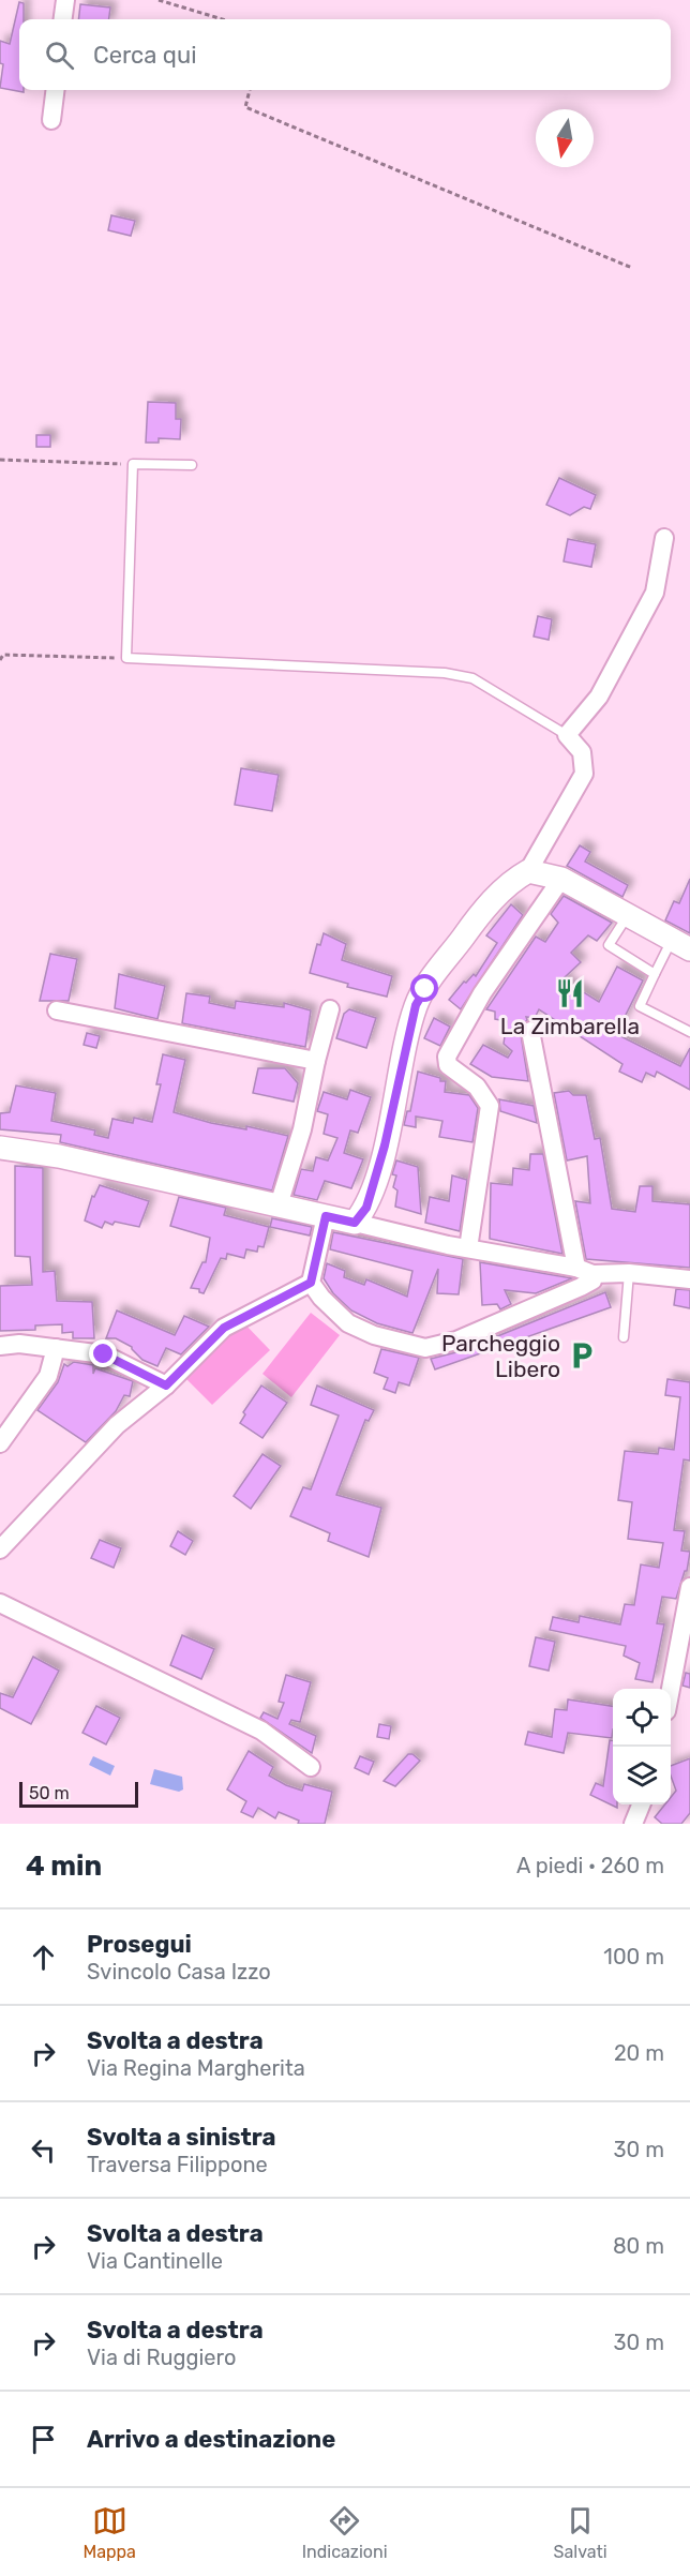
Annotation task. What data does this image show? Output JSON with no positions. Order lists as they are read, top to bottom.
{
  "places": {
    "restaurant": ["La Zimbarella"],
    "parking": ["Parcheggio Libero"]
  },
  "scale_bar": "50 m",
  "north": "bottom",
  "page": {
    "search": "Cerca qui",
    "scale": "50 m",
    "heading": ["4 min", "A piedi · 260 m"],
    "list": [
      ["Prosegui", "Svincolo Casa Izzo", "100 m"],
      ["Svolta a destra", "Via Regina Margherita", "20 m"],
      ["Svolta a sinistra", "Traversa Filippone", "30 m"],
      ["Svolta a destra", "Via Cantinelle", "80 m"],
      ["Svolta a destra", "Via di Ruggiero", "30 m"],
      "Arrivo a destinazione"
    ],
    "nav": ["Mappa", "Indicazioni", "Salvati"]
  }
}
